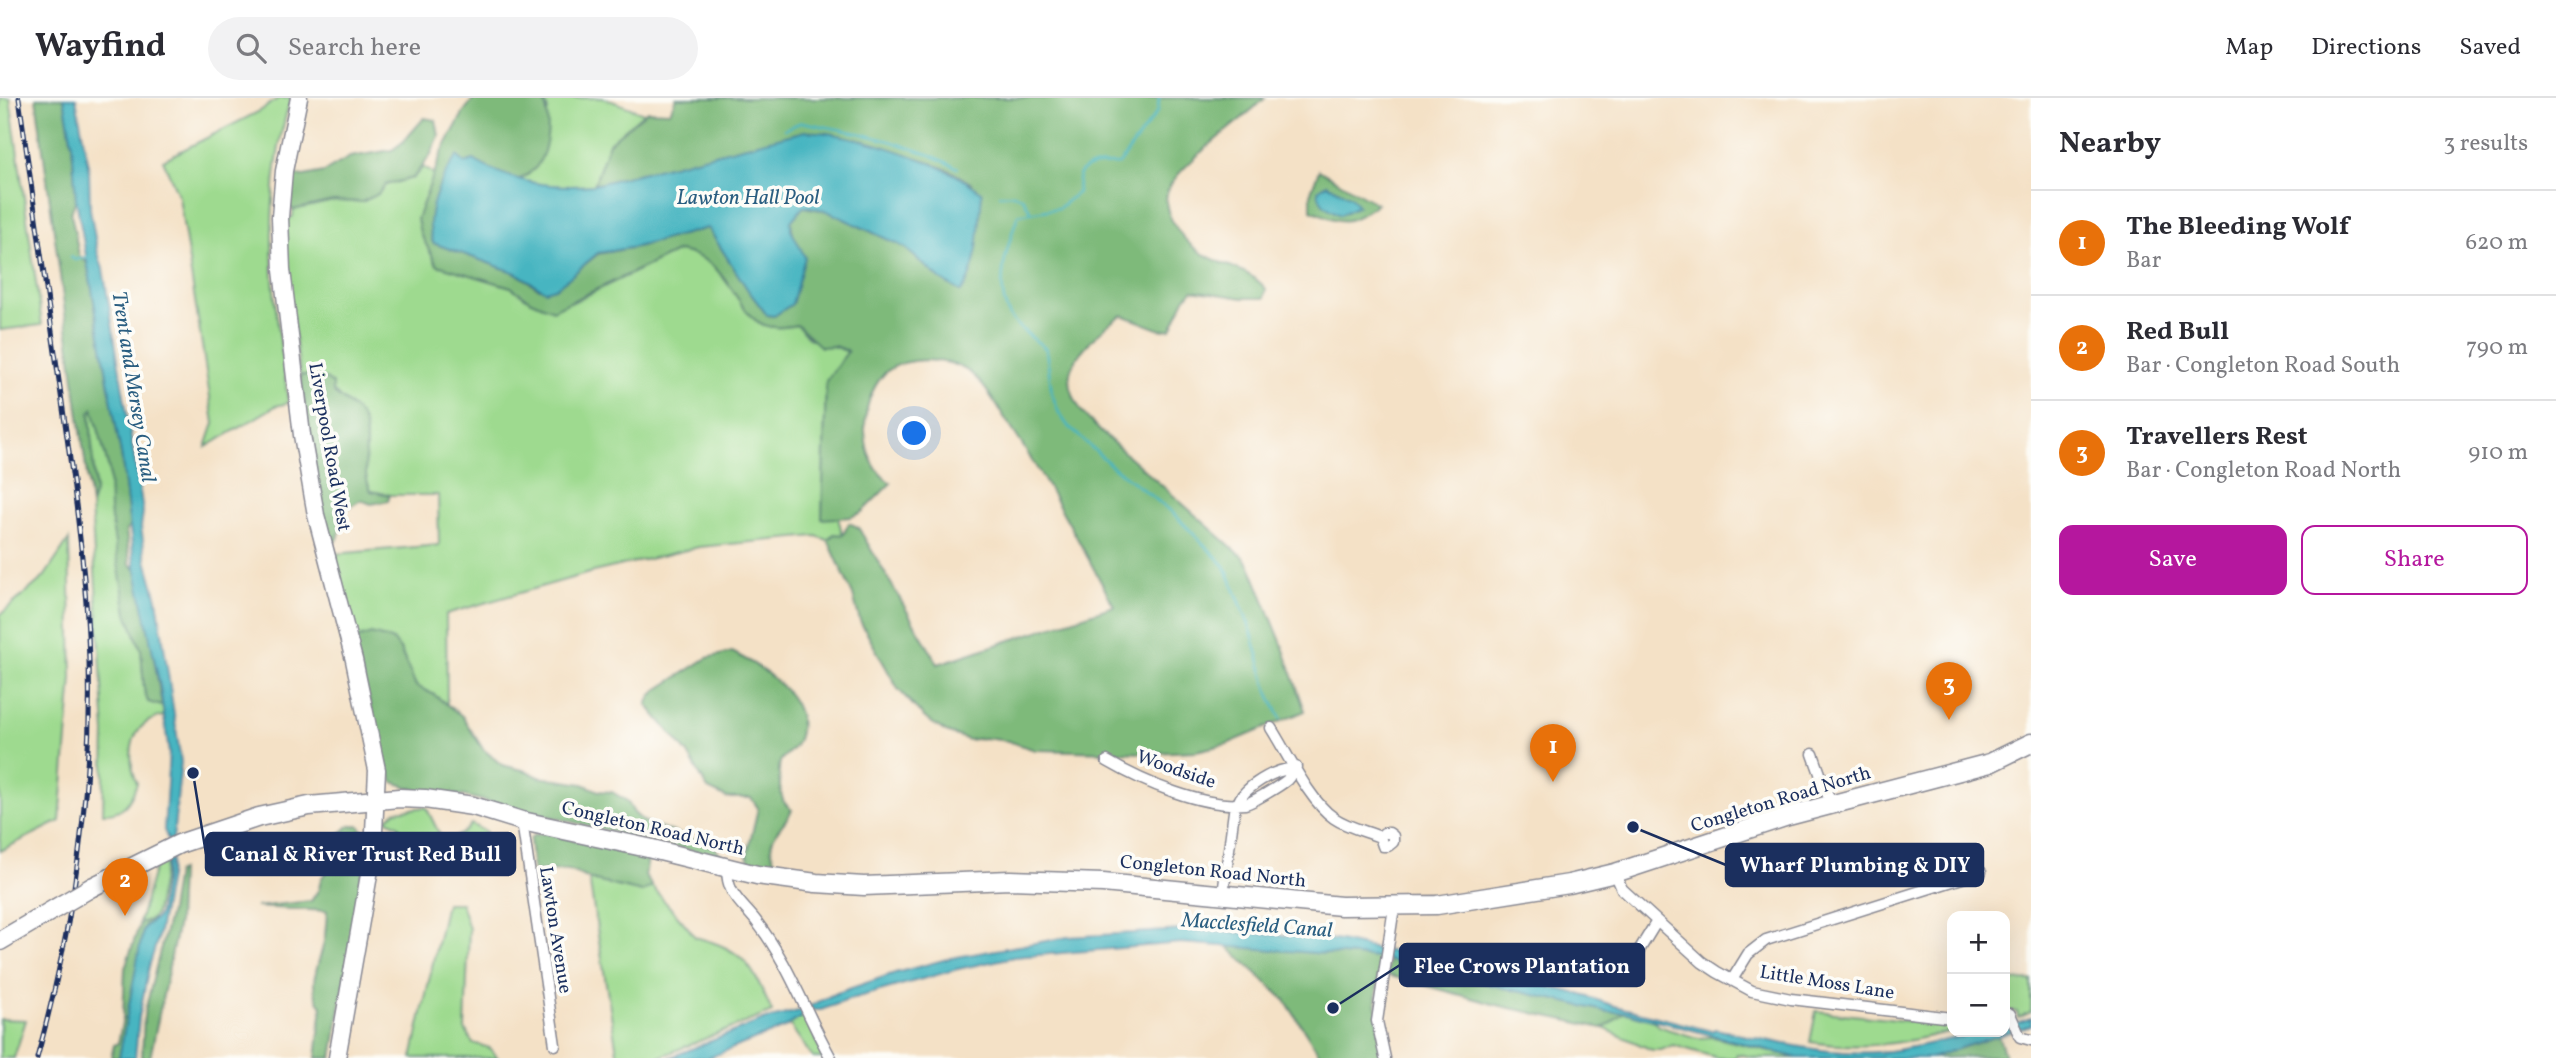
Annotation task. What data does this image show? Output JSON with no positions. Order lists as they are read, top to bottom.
{
  "streets": {
    "highway": ["Congleton Road North"],
    "main road": ["Liverpool Road West"],
    "street": ["Woodside", "Lawton Avenue", "Little Moss Lane"]
  },
  "crossings": [
    ["Liverpool Road West", "Congleton Road North"],
    ["Congleton Road North", "Lawton Avenue"],
    ["Congleton Road North", "Little Moss Lane"]
  ],
  "water": ["Lawton Hall Pool", "Trent and Mersey Canal", "Macclesfield Canal"],
  "places": ["Canal & River Trust Red Bull", "Wharf Plumbing & DIY", "Flee Crows Plantation"],
  "page": {
    "header": "Wayfind",
    "search": "Search here",
    "nav": ["Map", "Directions", "Saved"],
    "heading": ["Nearby", "3 results"],
    "list": [
      {
        "mark": "1",
        "name": "The Bleeding Wolf",
        "note": "Bar",
        "value": "620 m"
      },
      {
        "mark": "2",
        "name": "Red Bull",
        "note": "Bar · Congleton Road South",
        "value": "790 m"
      },
      {
        "mark": "3",
        "name": "Travellers Rest",
        "note": "Bar · Congleton Road North",
        "value": "910 m"
      }
    ],
    "buttons": ["Save", "Share"],
    "pins": ["3", "1", "2"],
    "map_buttons": ["+", "−"]
  }
}
